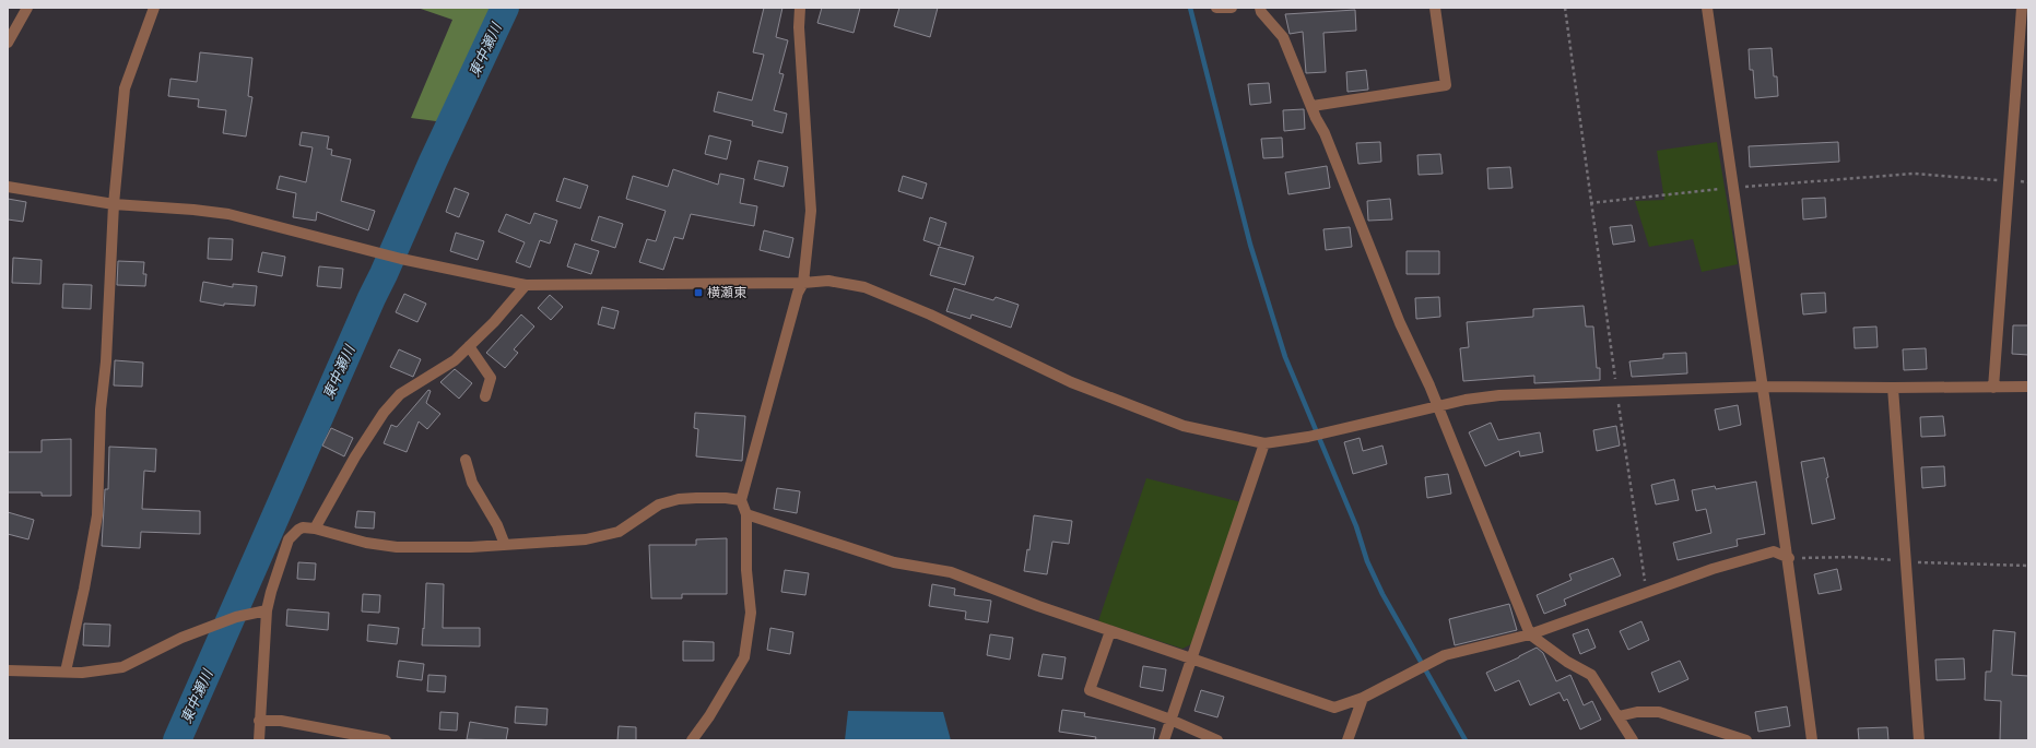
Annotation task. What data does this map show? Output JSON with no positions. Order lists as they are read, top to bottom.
{
  "water": ["東中瀬川"],
  "places": {
    "transit": ["横瀬東"]
  }
}
